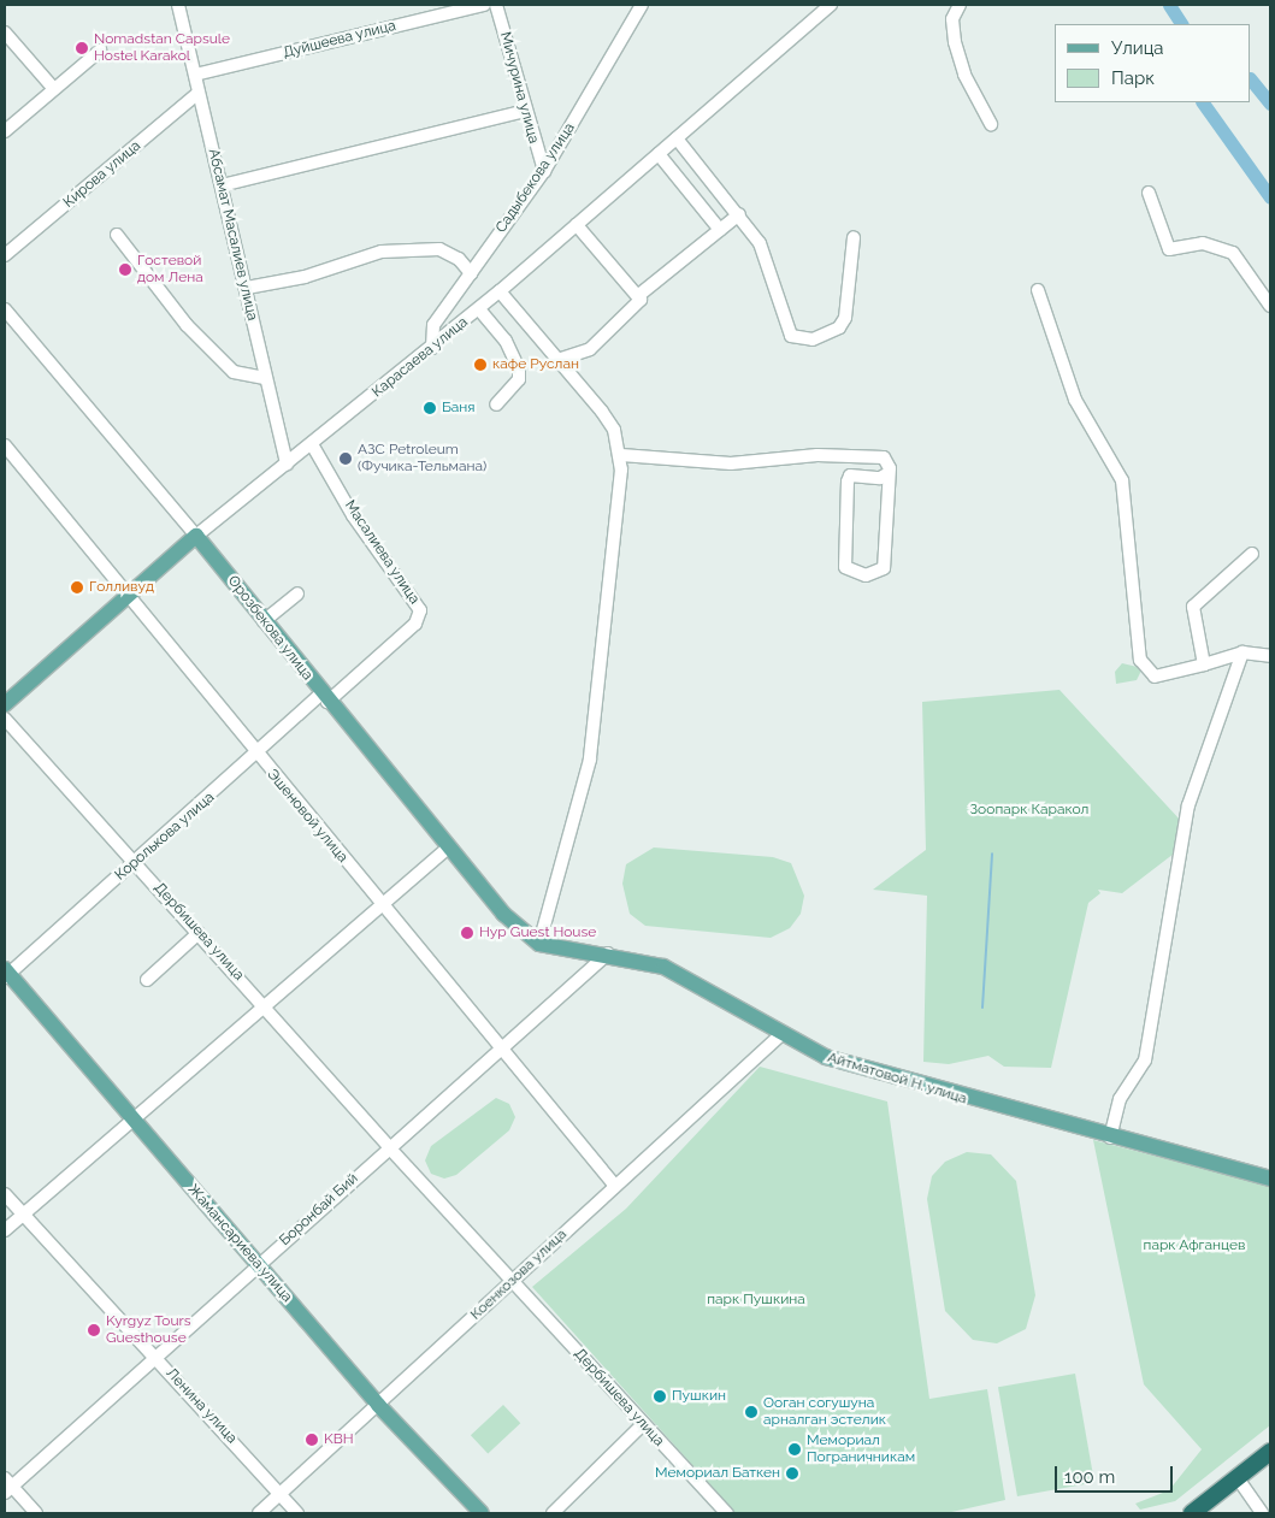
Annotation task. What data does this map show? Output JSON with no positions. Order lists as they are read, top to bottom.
{
  "streets": {
    "main road": [
      "Карасаева улица",
      "Орозбекова улица",
      "Айтматовой Н. улица",
      "Жамансариева улица"
    ],
    "street": [
      "Дуйшеева улица",
      "Мичурина улица",
      "Кирова улица",
      "Садыбекова улица",
      "Абсамат Масалиев улица",
      "Масалиева улица",
      "Эшеновой улица",
      "Королькова улица",
      "Дербишева улица",
      "Боронбай Бий",
      "Коенкозова улица",
      "Ленина улица"
    ]
  },
  "crossings": [
    ["Дуйшеева улица", "Абсамат Масалиев улица"],
    ["Мичурина улица", "Садыбекова улица"],
    ["Кирова улица", "Абсамат Масалиев улица"],
    ["Садыбекова улица", "Карасаева улица"],
    ["Абсамат Масалиев улица", "Карасаева улица"],
    ["Карасаева улица", "Масалиева улица"],
    ["Карасаева улица", "Орозбекова улица"],
    ["Карасаева улица", "Эшеновой улица"],
    ["Масалиева улица", "Орозбекова улица"],
    ["Масалиева улица", "Королькова улица"],
    ["Орозбекова улица", "Королькова улица"],
    ["Орозбекова улица", "Айтматовой Н. улица"],
    ["Эшеновой улица", "Королькова улица"],
    ["Эшеновой улица", "Боронбай Бий"],
    ["Эшеновой улица", "Коенкозова улица"],
    ["Королькова улица", "Дербишева улица"],
    ["Королькова улица", "Жамансариева улица"],
    ["Дербишева улица", "Боронбай Бий"],
    ["Дербишева улица", "Коенкозова улица"],
    ["Айтматовой Н. улица", "Боронбай Бий"],
    ["Айтматовой Н. улица", "Коенкозова улица"],
    ["Боронбай Бий", "Жамансариева улица"],
    ["Боронбай Бий", "Ленина улица"],
    ["Жамансариева улица", "Коенкозова улица"],
    ["Коенкозова улица", "Ленина улица"]
  ],
  "parks": ["Зоопарк Каракол", "парк Афганцев", "парк Пушкина"],
  "places": [
    "Nomadstan Capsule Hostel Karakol",
    "Гостевой дом Лена",
    "кафе Руслан",
    "Баня",
    "АЗС Petroleum (Фучика-Тельмана)",
    "Голливуд",
    "Нур Guest House",
    "Kyrgyz Tours Guesthouse",
    "Пушкин",
    "Ооган согушуна арналган эстелик",
    "KBH",
    "Мемориал Пограничникам",
    "Мемориал Баткен"
  ],
  "legend": ["Улица", "Парк"],
  "scale_bar": "100 m"
}
